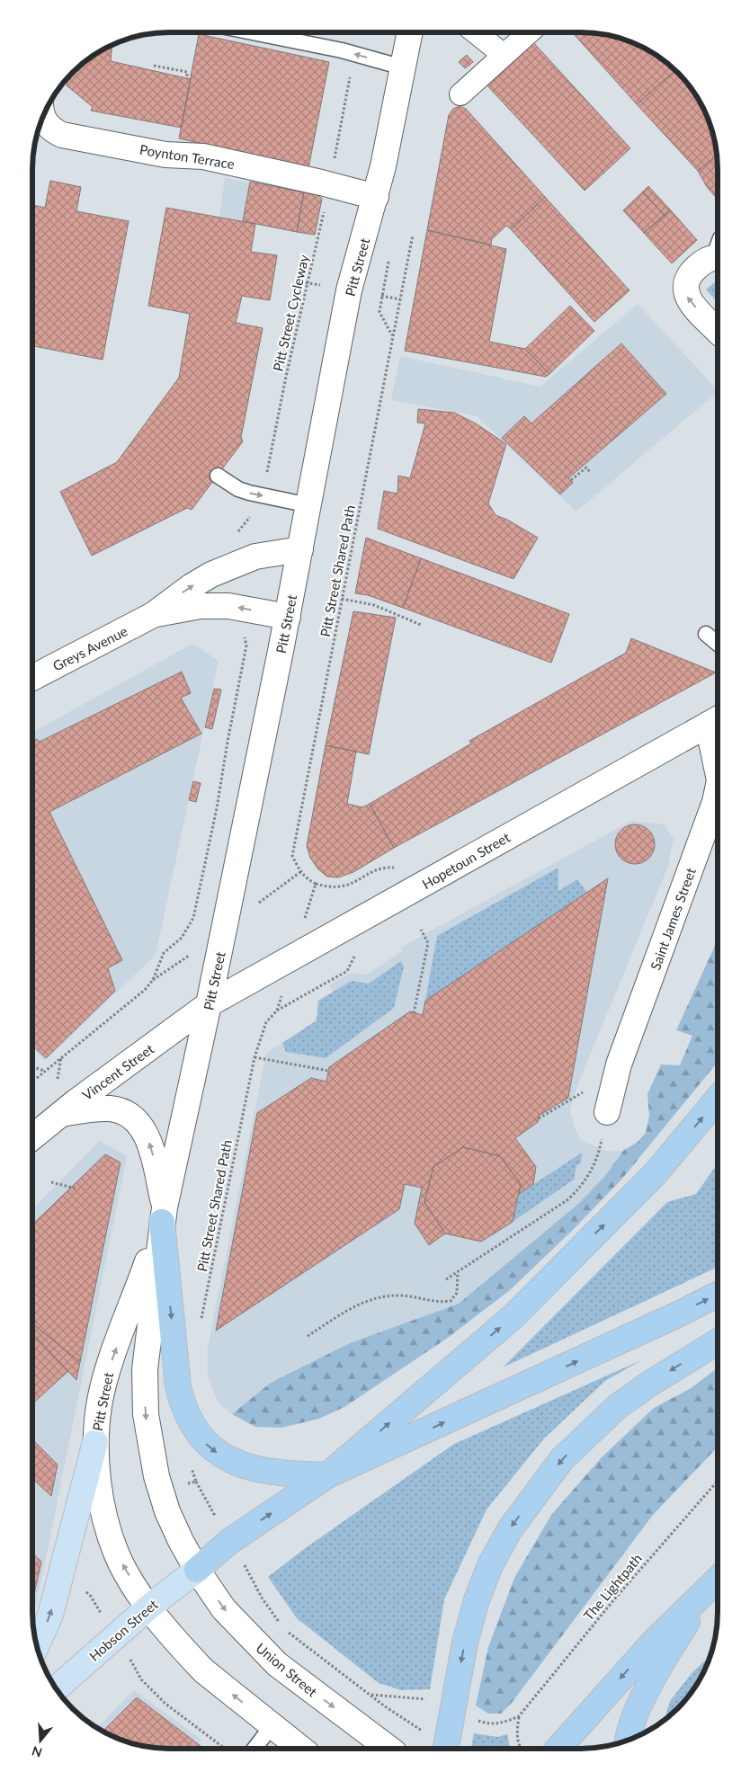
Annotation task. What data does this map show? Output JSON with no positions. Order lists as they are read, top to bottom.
{
  "streets": {
    "main road": [
      "Poynton Terrace",
      "Pitt Street",
      "Greys Avenue",
      "Hopetoun Street",
      "Saint James Street",
      "Vincent Street",
      "Hobson Street",
      "Union Street"
    ],
    "path": ["Pitt Street Cycleway", "Pitt Street Shared Path", "The Lightpath"]
  },
  "crossings": [
    ["Poynton Terrace", "Pitt Street"],
    ["Poynton Terrace", "Pitt Street Cycleway"],
    ["Pitt Street", "Greys Avenue"],
    ["Pitt Street", "Hopetoun Street"],
    ["Pitt Street", "Vincent Street"],
    ["Pitt Street", "Hobson Street"],
    ["Pitt Street", "Union Street"],
    ["Hopetoun Street", "Saint James Street"],
    ["Hopetoun Street", "Vincent Street"],
    ["Hobson Street", "Union Street"]
  ],
  "north": "bottom"
}
